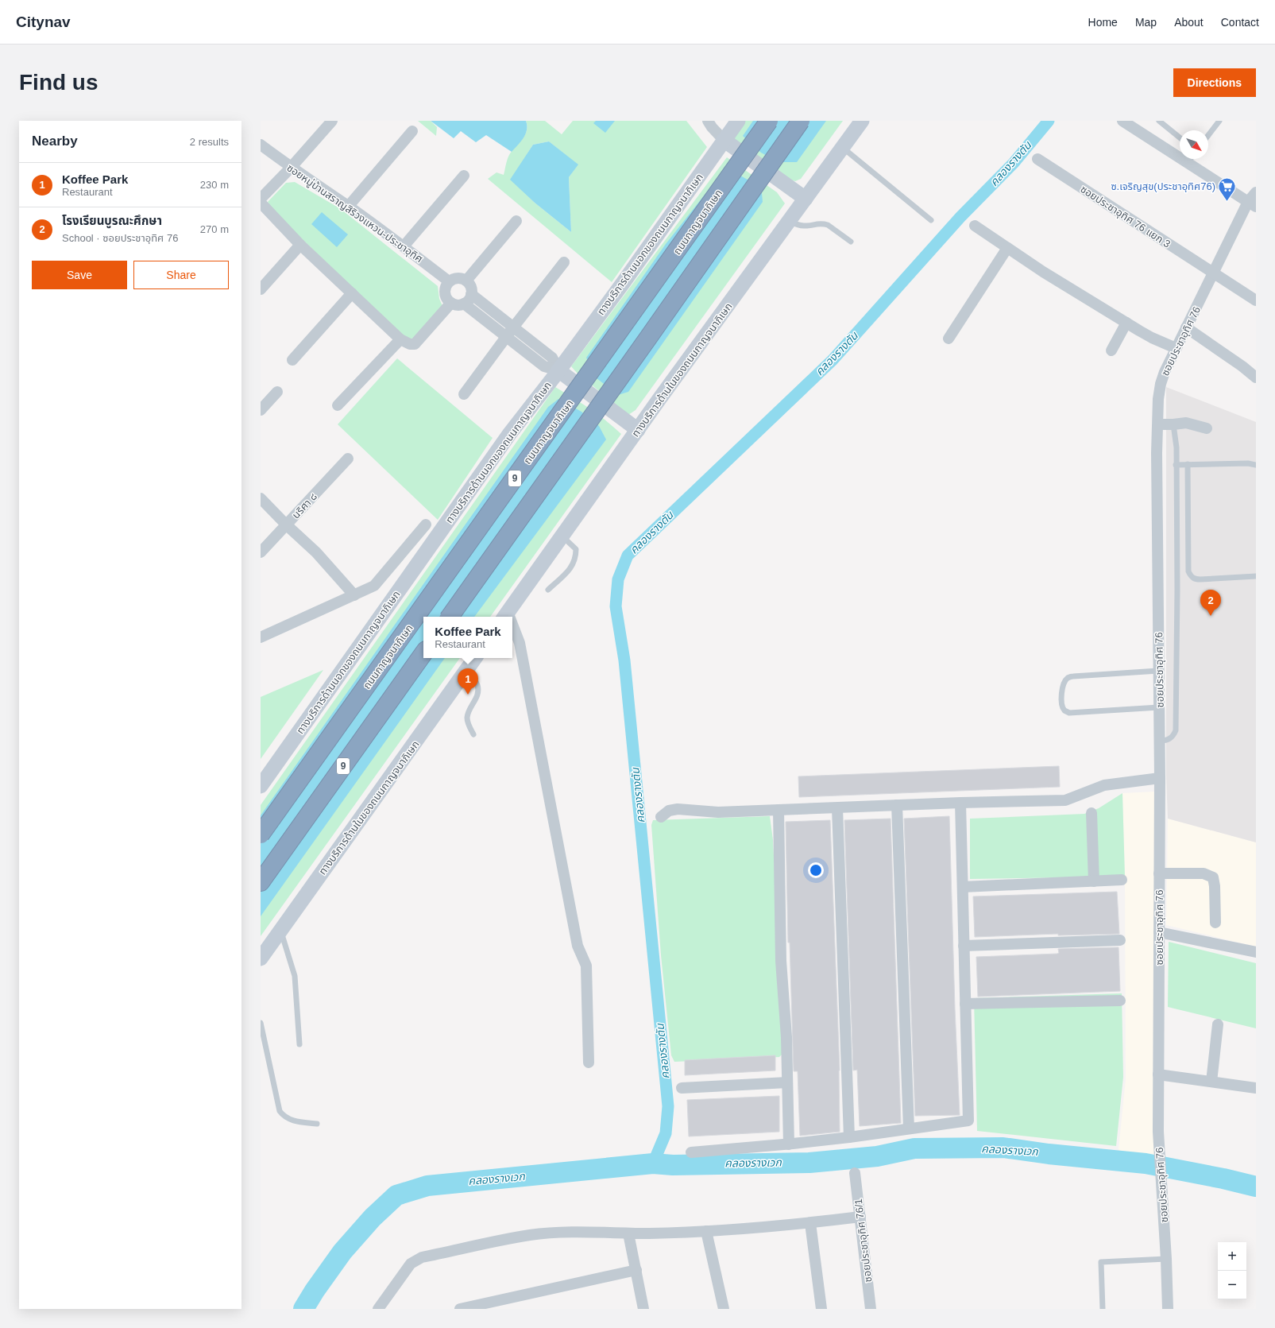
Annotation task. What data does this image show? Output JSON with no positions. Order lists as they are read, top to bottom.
{
  "streets": {
    "highway": ["ถนนกาญจนาภิเษก", "9"],
    "main road": ["ทางบริการด้านนอกของถนนกาญจนาภิเษก", "ทางบริการด้านในของถนนกาญจนาภิเษก"],
    "street": [
      "ซอยหมู่บ้านสราญสิริวงแหวน-ประชาอุทิศ",
      "ซอยประชาอุทิศ 76 แยก 3",
      "ซอยประชาอุทิศ 76",
      "นริศา ๘",
      "ซอยประชาอุทิศ 76/1"
    ]
  },
  "crossings": [
    ["ซอยประชาอุทิศ 76 แยก 3", "ซอยประชาอุทิศ 76"]
  ],
  "water": ["คลองรางตัน", "คลองรางเวก"],
  "places": {
    "supermarket": ["ซ.เจริญสุข(ประชาอุทิศ76)"]
  },
  "north": "bottom right",
  "page": {
    "header": "Citynav",
    "nav": [
      "Home",
      "Map",
      "About",
      "Contact"
    ],
    "buttons": [
      "Directions",
      ["Save", "Share"]
    ],
    "title": "Find us",
    "heading": ["Nearby", "2 results"],
    "list": [
      {
        "mark": "1",
        "name": "Koffee Park",
        "note": "Restaurant",
        "value": "230 m"
      },
      {
        "mark": "2",
        "name": "โรงเรียนบูรณะศึกษา",
        "note": "School · ซอยประชาอุทิศ 76",
        "value": "270 m"
      }
    ],
    "pins": ["2", "1"],
    "popup": ["Koffee Park", "Restaurant"],
    "map_buttons": ["+", "−"]
  }
}
